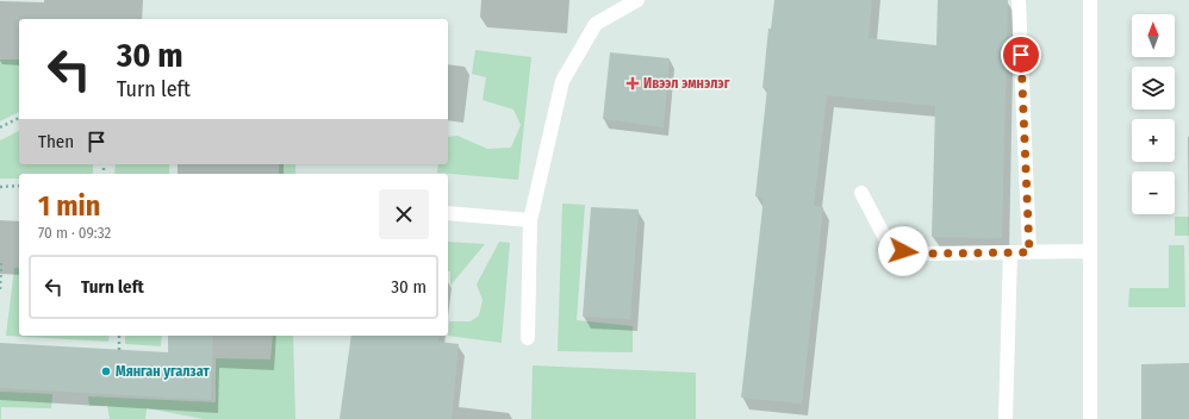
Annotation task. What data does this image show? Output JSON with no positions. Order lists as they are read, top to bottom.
{
  "places": {
    "health": ["Ивээл эмнэлэг"],
    "other": ["Мянган угалзат"]
  },
  "north": "top",
  "page": {
    "map_buttons": ["+", "−"],
    "turn": ["30 m", "Turn left"],
    "then": "Then",
    "heading": ["1 min", "70 m · 09:32"],
    "list": [
      {
        "name": "Turn left",
        "value": "30 m"
      }
    ]
  }
}
